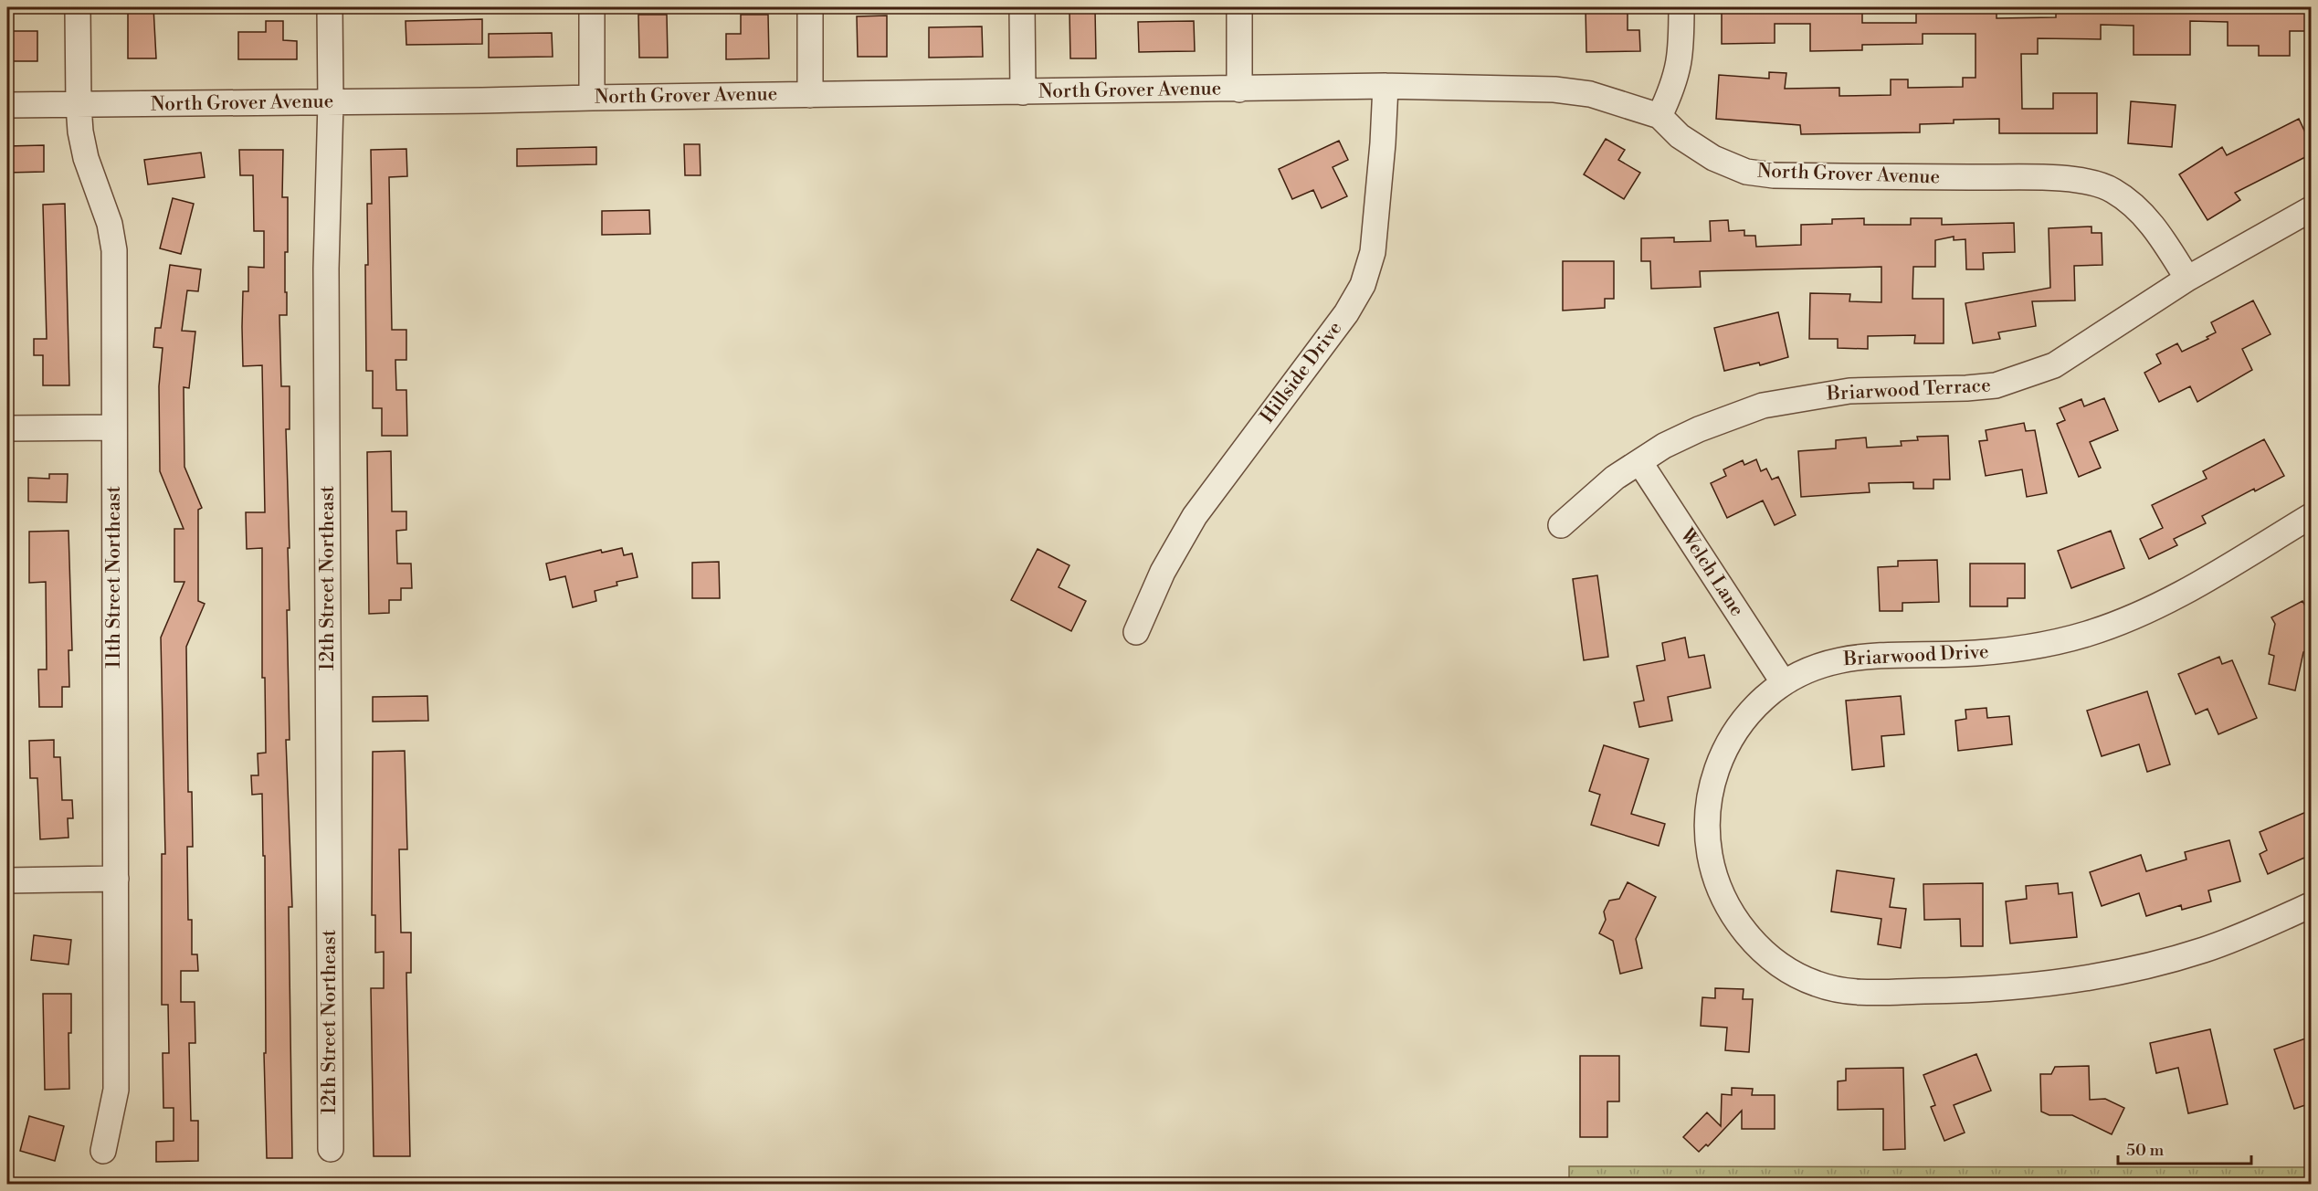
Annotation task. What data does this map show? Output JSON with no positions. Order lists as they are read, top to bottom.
{
  "streets": {
    "street": [
      "North Grover Avenue",
      "Hillside Drive",
      "Briarwood Terrace",
      "Welch Lane",
      "11th Street Northeast",
      "12th Street Northeast",
      "Briarwood Drive"
    ]
  },
  "crossings": [
    ["North Grover Avenue", "Hillside Drive"],
    ["North Grover Avenue", "Briarwood Terrace"],
    ["North Grover Avenue", "11th Street Northeast"],
    ["North Grover Avenue", "12th Street Northeast"],
    ["Briarwood Terrace", "Welch Lane"],
    ["Welch Lane", "Briarwood Drive"]
  ],
  "scale_bar": "50 m"
}
